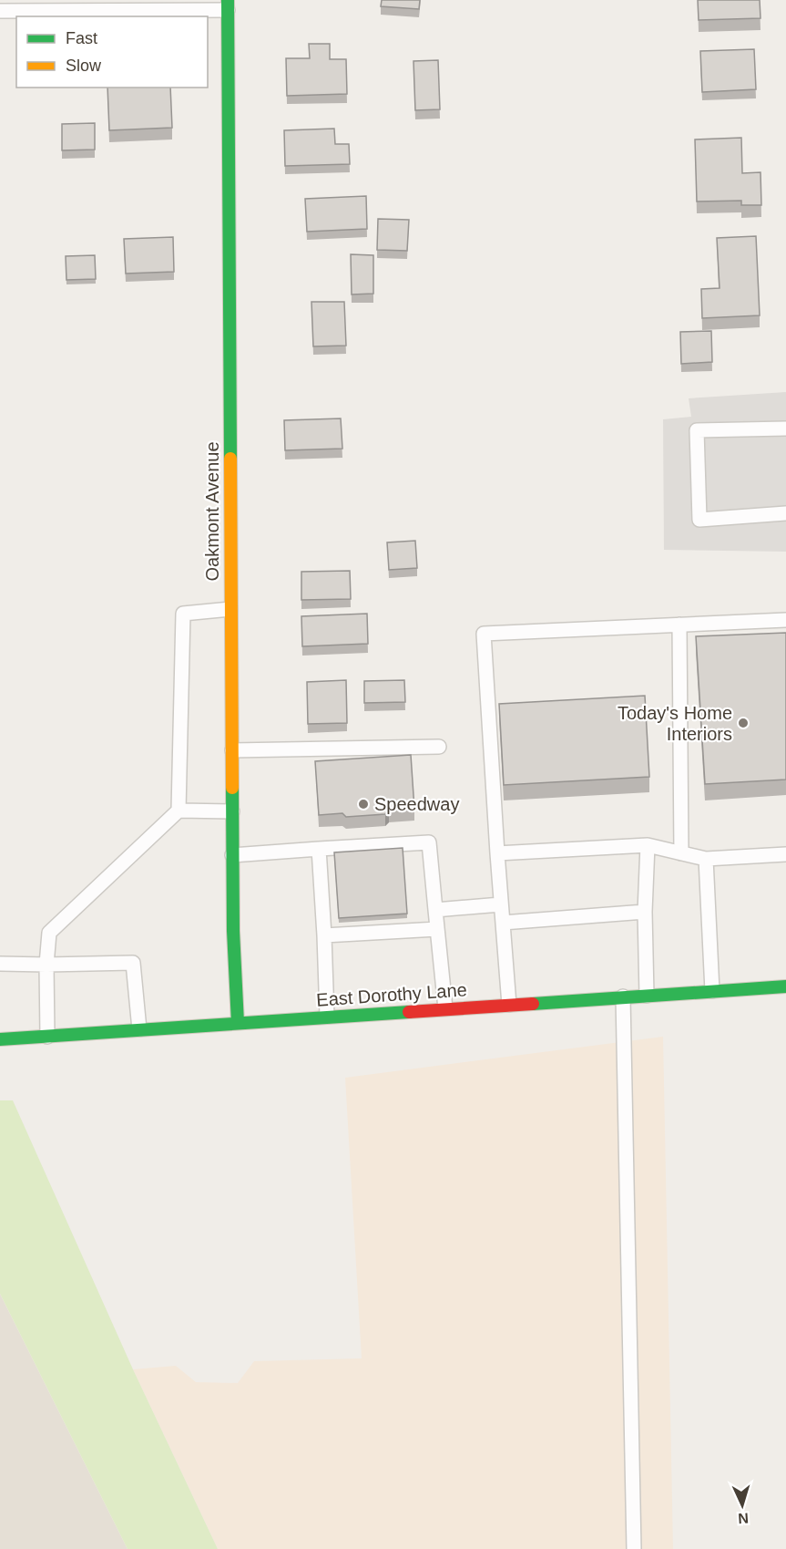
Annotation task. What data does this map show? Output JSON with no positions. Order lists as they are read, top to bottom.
{
  "streets": {
    "street": ["Oakmont Avenue", "East Dorothy Lane"]
  },
  "crossings": [
    ["Oakmont Avenue", "East Dorothy Lane"]
  ],
  "places": ["Today's Home Interiors", "Speedway"],
  "legend": ["Fast", "Slow"],
  "north": "bottom"
}
